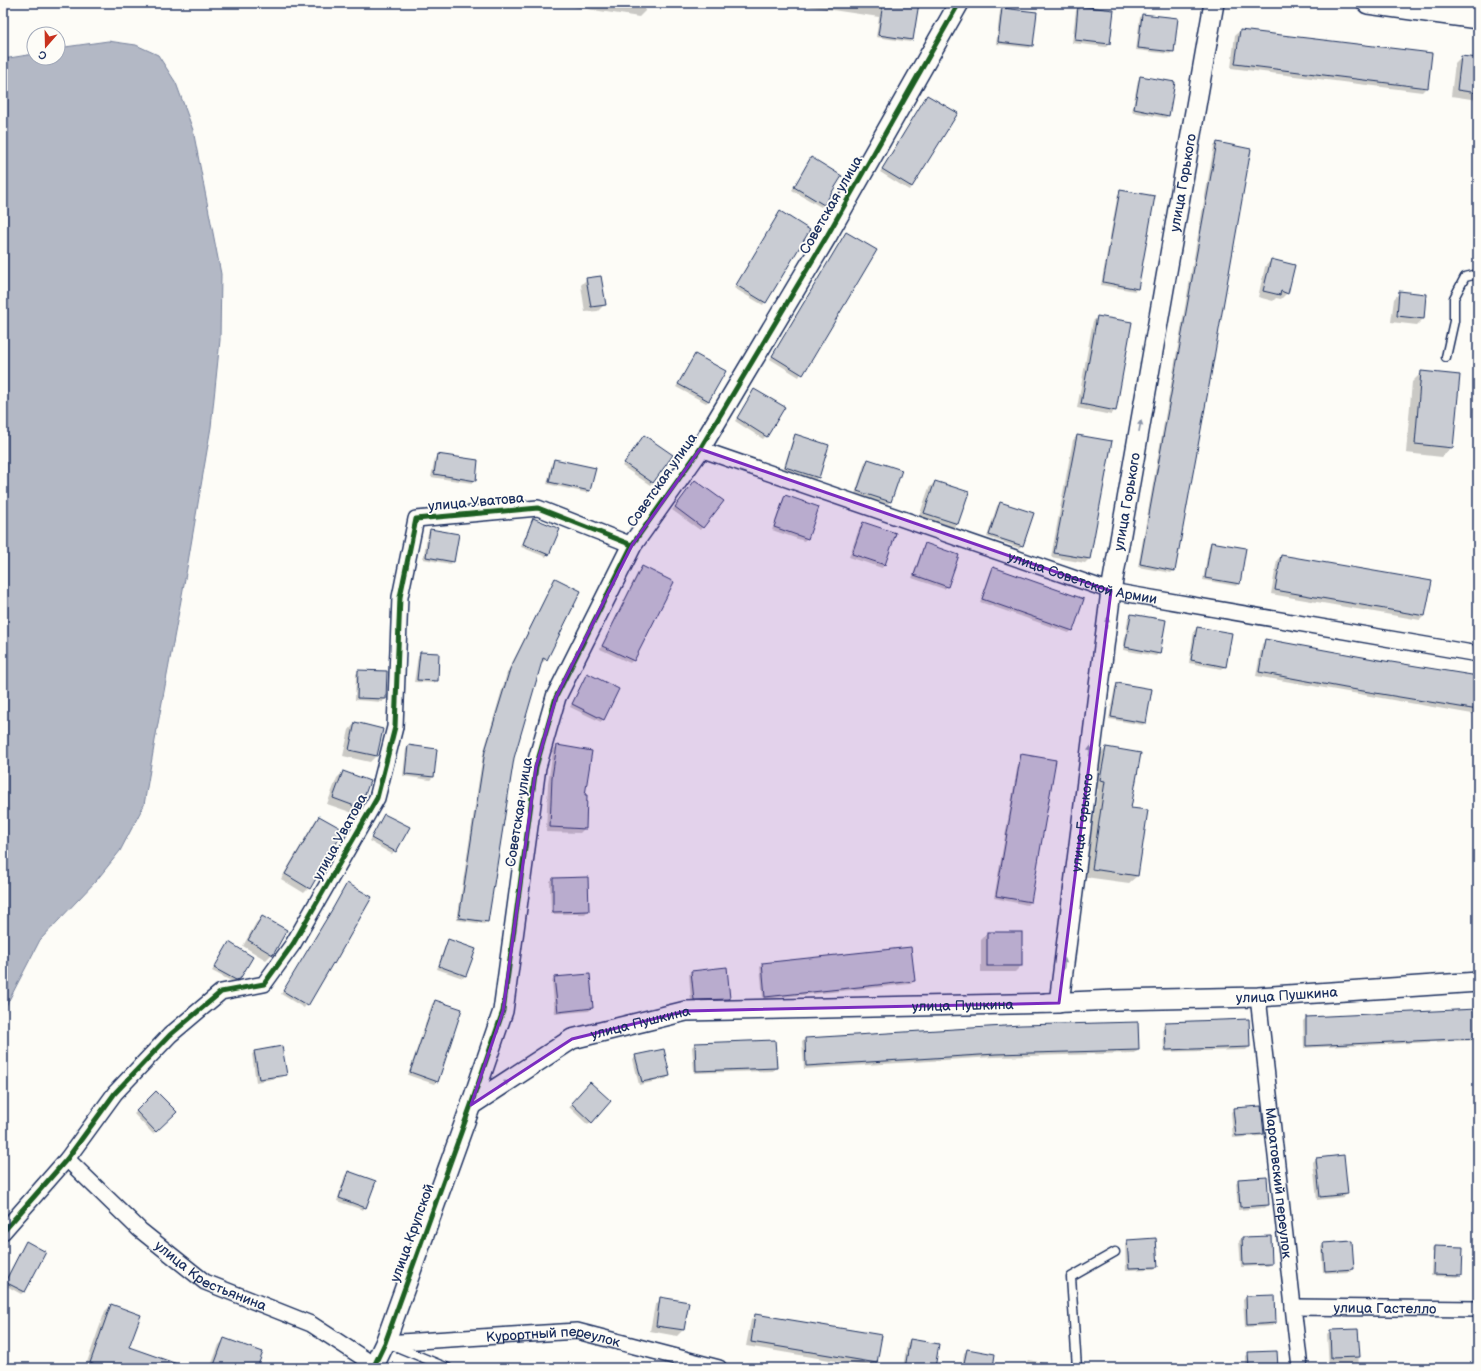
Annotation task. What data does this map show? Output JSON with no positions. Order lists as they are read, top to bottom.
{
  "streets": {
    "street": [
      "улица Горького",
      "Советская улица",
      "улица Уватова",
      "улица Советской Армии",
      "улица Пушкина",
      "Маратовский переулок",
      "улица Крупской",
      "улица Крестьянина",
      "улица Гастелло",
      "Курортный переулок"
    ]
  },
  "crossings": [
    ["улица Горького", "улица Советской Армии"],
    ["улица Горького", "улица Пушкина"],
    ["Советская улица", "улица Уватова"],
    ["Советская улица", "улица Советской Армии"],
    ["Советская улица", "улица Пушкина"],
    ["Советская улица", "улица Крупской"],
    ["улица Уватова", "улица Крестьянина"],
    ["улица Пушкина", "Маратовский переулок"],
    ["улица Пушкина", "улица Крупской"],
    ["Маратовский переулок", "улица Гастелло"],
    ["улица Крупской", "улица Крестьянина"],
    ["улица Крупской", "Курортный переулок"]
  ],
  "one_way": ["улица Горького", "улица Пушкина"],
  "north": "bottom"
}
